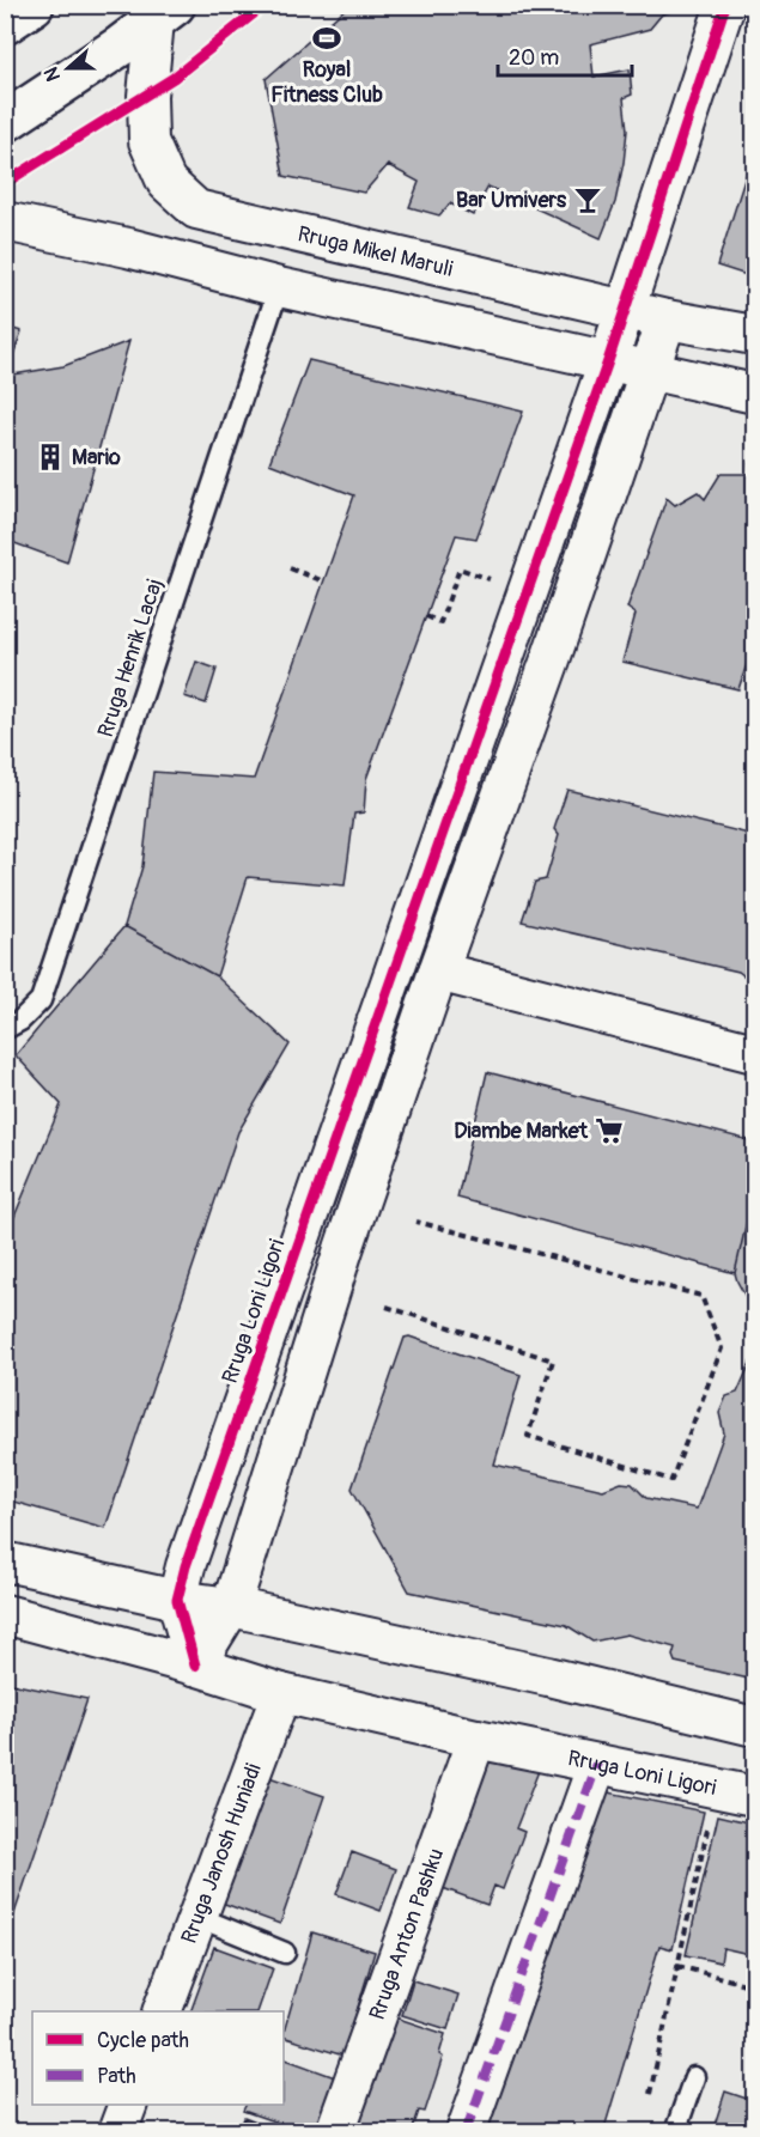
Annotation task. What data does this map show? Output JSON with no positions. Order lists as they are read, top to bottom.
{
  "streets": {
    "street": [
      "Rruga Mikel Maruli",
      "Rruga Loni Ligori",
      "Rruga Janosh Huniadi",
      "Rruga Anton Pashku"
    ],
    "lane": ["Rruga Henrik Lacaj"]
  },
  "crossings": [
    ["Rruga Mikel Maruli", "Rruga Loni Ligori"],
    ["Rruga Loni Ligori", "Rruga Janosh Huniadi"],
    ["Rruga Loni Ligori", "Rruga Anton Pashku"]
  ],
  "places": {
    "sports": ["Royal Fitness Club"],
    "bar": ["Bar Umivers"],
    "building": ["Mario"],
    "supermarket": ["Diambe Market"]
  },
  "legend": ["Cycle path", "Path"],
  "scale_bar": "20 m",
  "north": "left"
}
